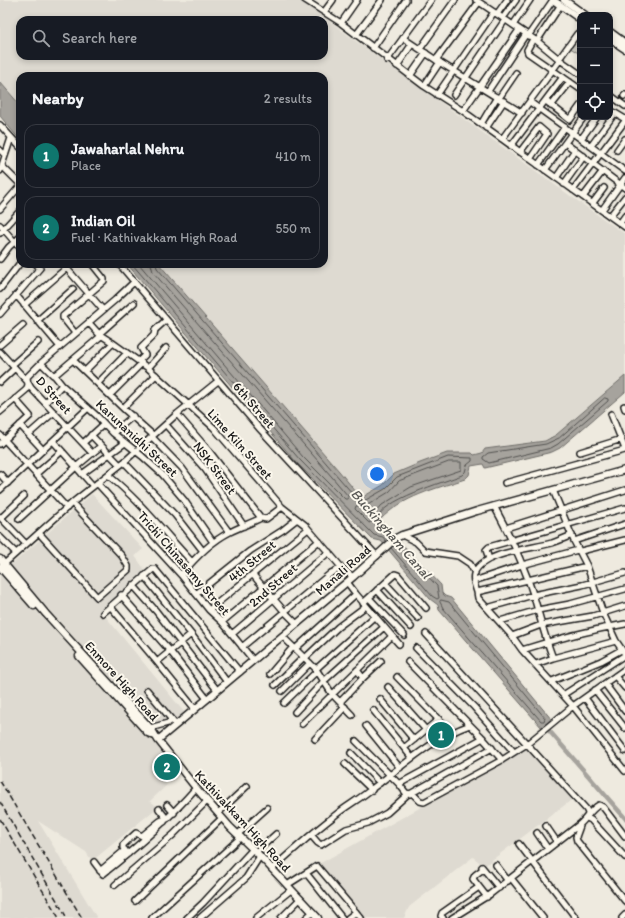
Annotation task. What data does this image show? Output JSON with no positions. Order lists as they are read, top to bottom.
{
  "streets": {
    "main road": ["Manali Road", "Enmore High Road", "Kathivakkam High Road"],
    "street": [
      "D Street",
      "6th Street",
      "Karunanidhi Street",
      "Lime Kiln Street",
      "NSK Street",
      "4th Street",
      "Trichi Chinasamy Street",
      "2nd Street"
    ]
  },
  "crossings": [
    ["6th Street", "Manali Road"],
    ["Lime Kiln Street", "4th Street"],
    ["Lime Kiln Street", "Manali Road"],
    ["Lime Kiln Street", "2nd Street"],
    ["4th Street", "Trichi Chinasamy Street"],
    ["Trichi Chinasamy Street", "Manali Road"],
    ["Trichi Chinasamy Street", "2nd Street"],
    ["Manali Road", "Enmore High Road"],
    ["Manali Road", "Kathivakkam High Road"],
    ["Enmore High Road", "Kathivakkam High Road"]
  ],
  "water": ["Buckingham Canal"],
  "page": {
    "map_buttons": ["+", "−"],
    "search": "Search here",
    "heading": ["Nearby", "2 results"],
    "list": [
      {
        "mark": "1",
        "name": "Jawaharlal Nehru",
        "note": "Place",
        "value": "410 m"
      },
      {
        "mark": "2",
        "name": "Indian Oil",
        "note": "Fuel · Kathivakkam High Road",
        "value": "550 m"
      }
    ],
    "pins": ["1", "2"]
  }
}
